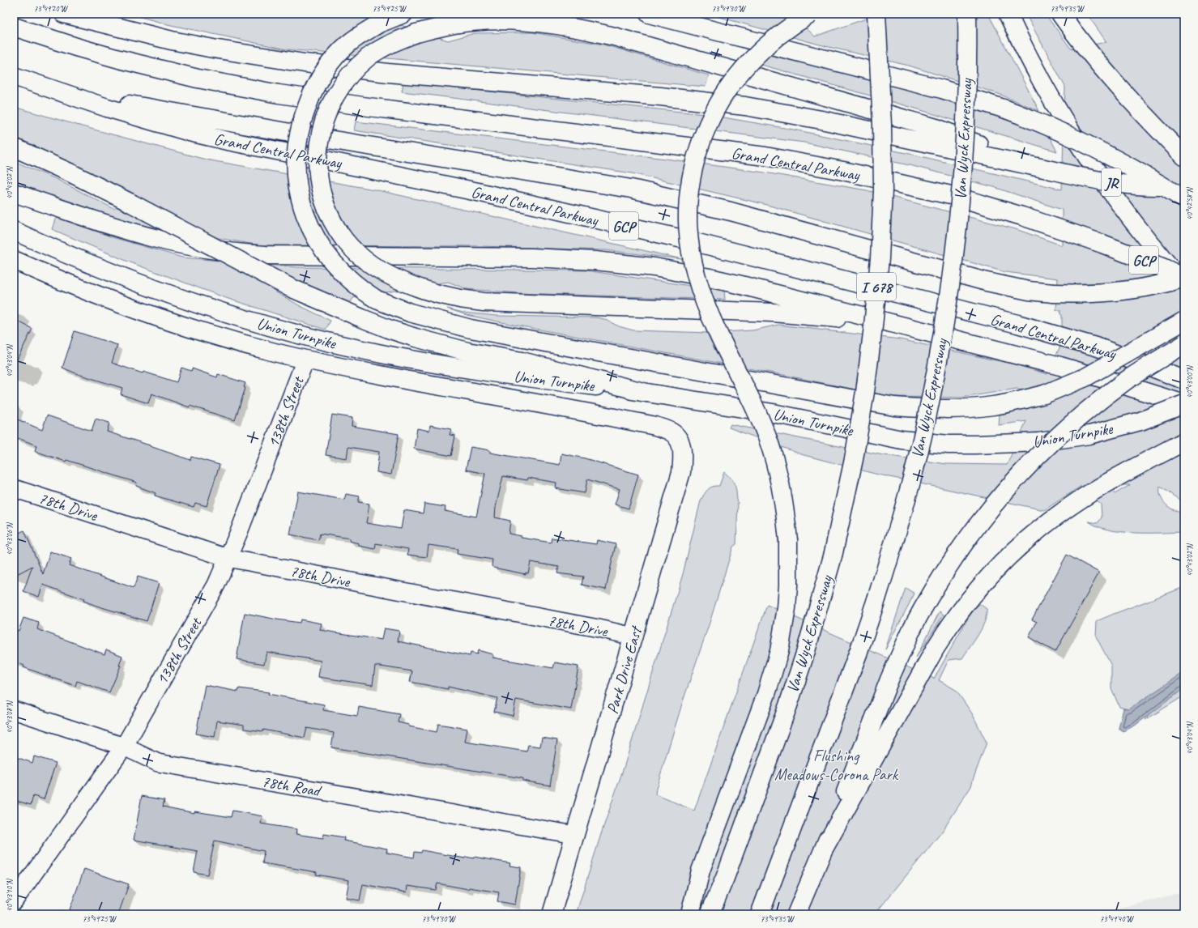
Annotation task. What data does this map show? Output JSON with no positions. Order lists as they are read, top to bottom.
{
  "streets": {
    "main road": [
      "Van Wyck Expressway",
      "Grand Central Parkway",
      "JR",
      "GCP",
      "I 678",
      "Union Turnpike",
      "Park Drive East"
    ],
    "street": ["138th Street", "78th Drive", "78th Road"]
  },
  "crossings": [
    ["Union Turnpike", "138th Street"],
    ["Union Turnpike", "Park Drive East"],
    ["138th Street", "78th Drive"],
    ["138th Street", "78th Road"],
    ["78th Drive", "Park Drive East"],
    ["Park Drive East", "78th Road"]
  ],
  "parks": ["Flushing Meadows-Corona Park"],
  "coordinates": [
    "73°49'20\"W",
    "73°49'25\"W",
    "73°49'30\"W",
    "73°49'35\"W",
    "40°43'02\"N",
    "40°42'58\"N",
    "40°43'04\"N",
    "40°43'00\"N",
    "40°43'06\"N",
    "40°43'08\"N",
    "40°43'10\"N",
    "73°49'40\"W"
  ]
}
